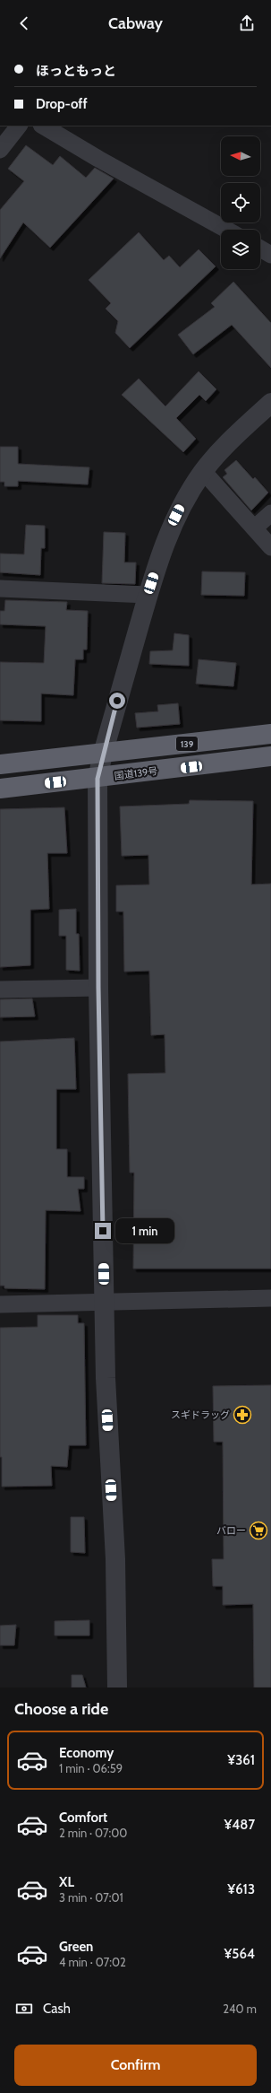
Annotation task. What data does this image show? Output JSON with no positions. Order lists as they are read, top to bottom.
{
  "streets": {
    "highway": ["139", "国道139号"]
  },
  "places": {
    "pharmacy": ["スギドラッグ"],
    "supermarket": ["バロー"]
  },
  "north": "left",
  "page": {
    "header": "Cabway",
    "banner": ["ほっともっと", "Drop-off"],
    "bubble": "1 min",
    "heading": "Choose a ride",
    "list": [
      {
        "name": "Economy",
        "note": "1 min · 06:59",
        "value": "¥361"
      },
      {
        "name": "Comfort",
        "note": "2 min · 07:00",
        "value": "¥487"
      },
      {
        "name": "XL",
        "note": "3 min · 07:01",
        "value": "¥613"
      },
      {
        "name": "Green",
        "note": "4 min · 07:02",
        "value": "¥564"
      }
    ],
    "pay": ["Cash", "240 m"],
    "buttons": "Confirm"
  }
}
